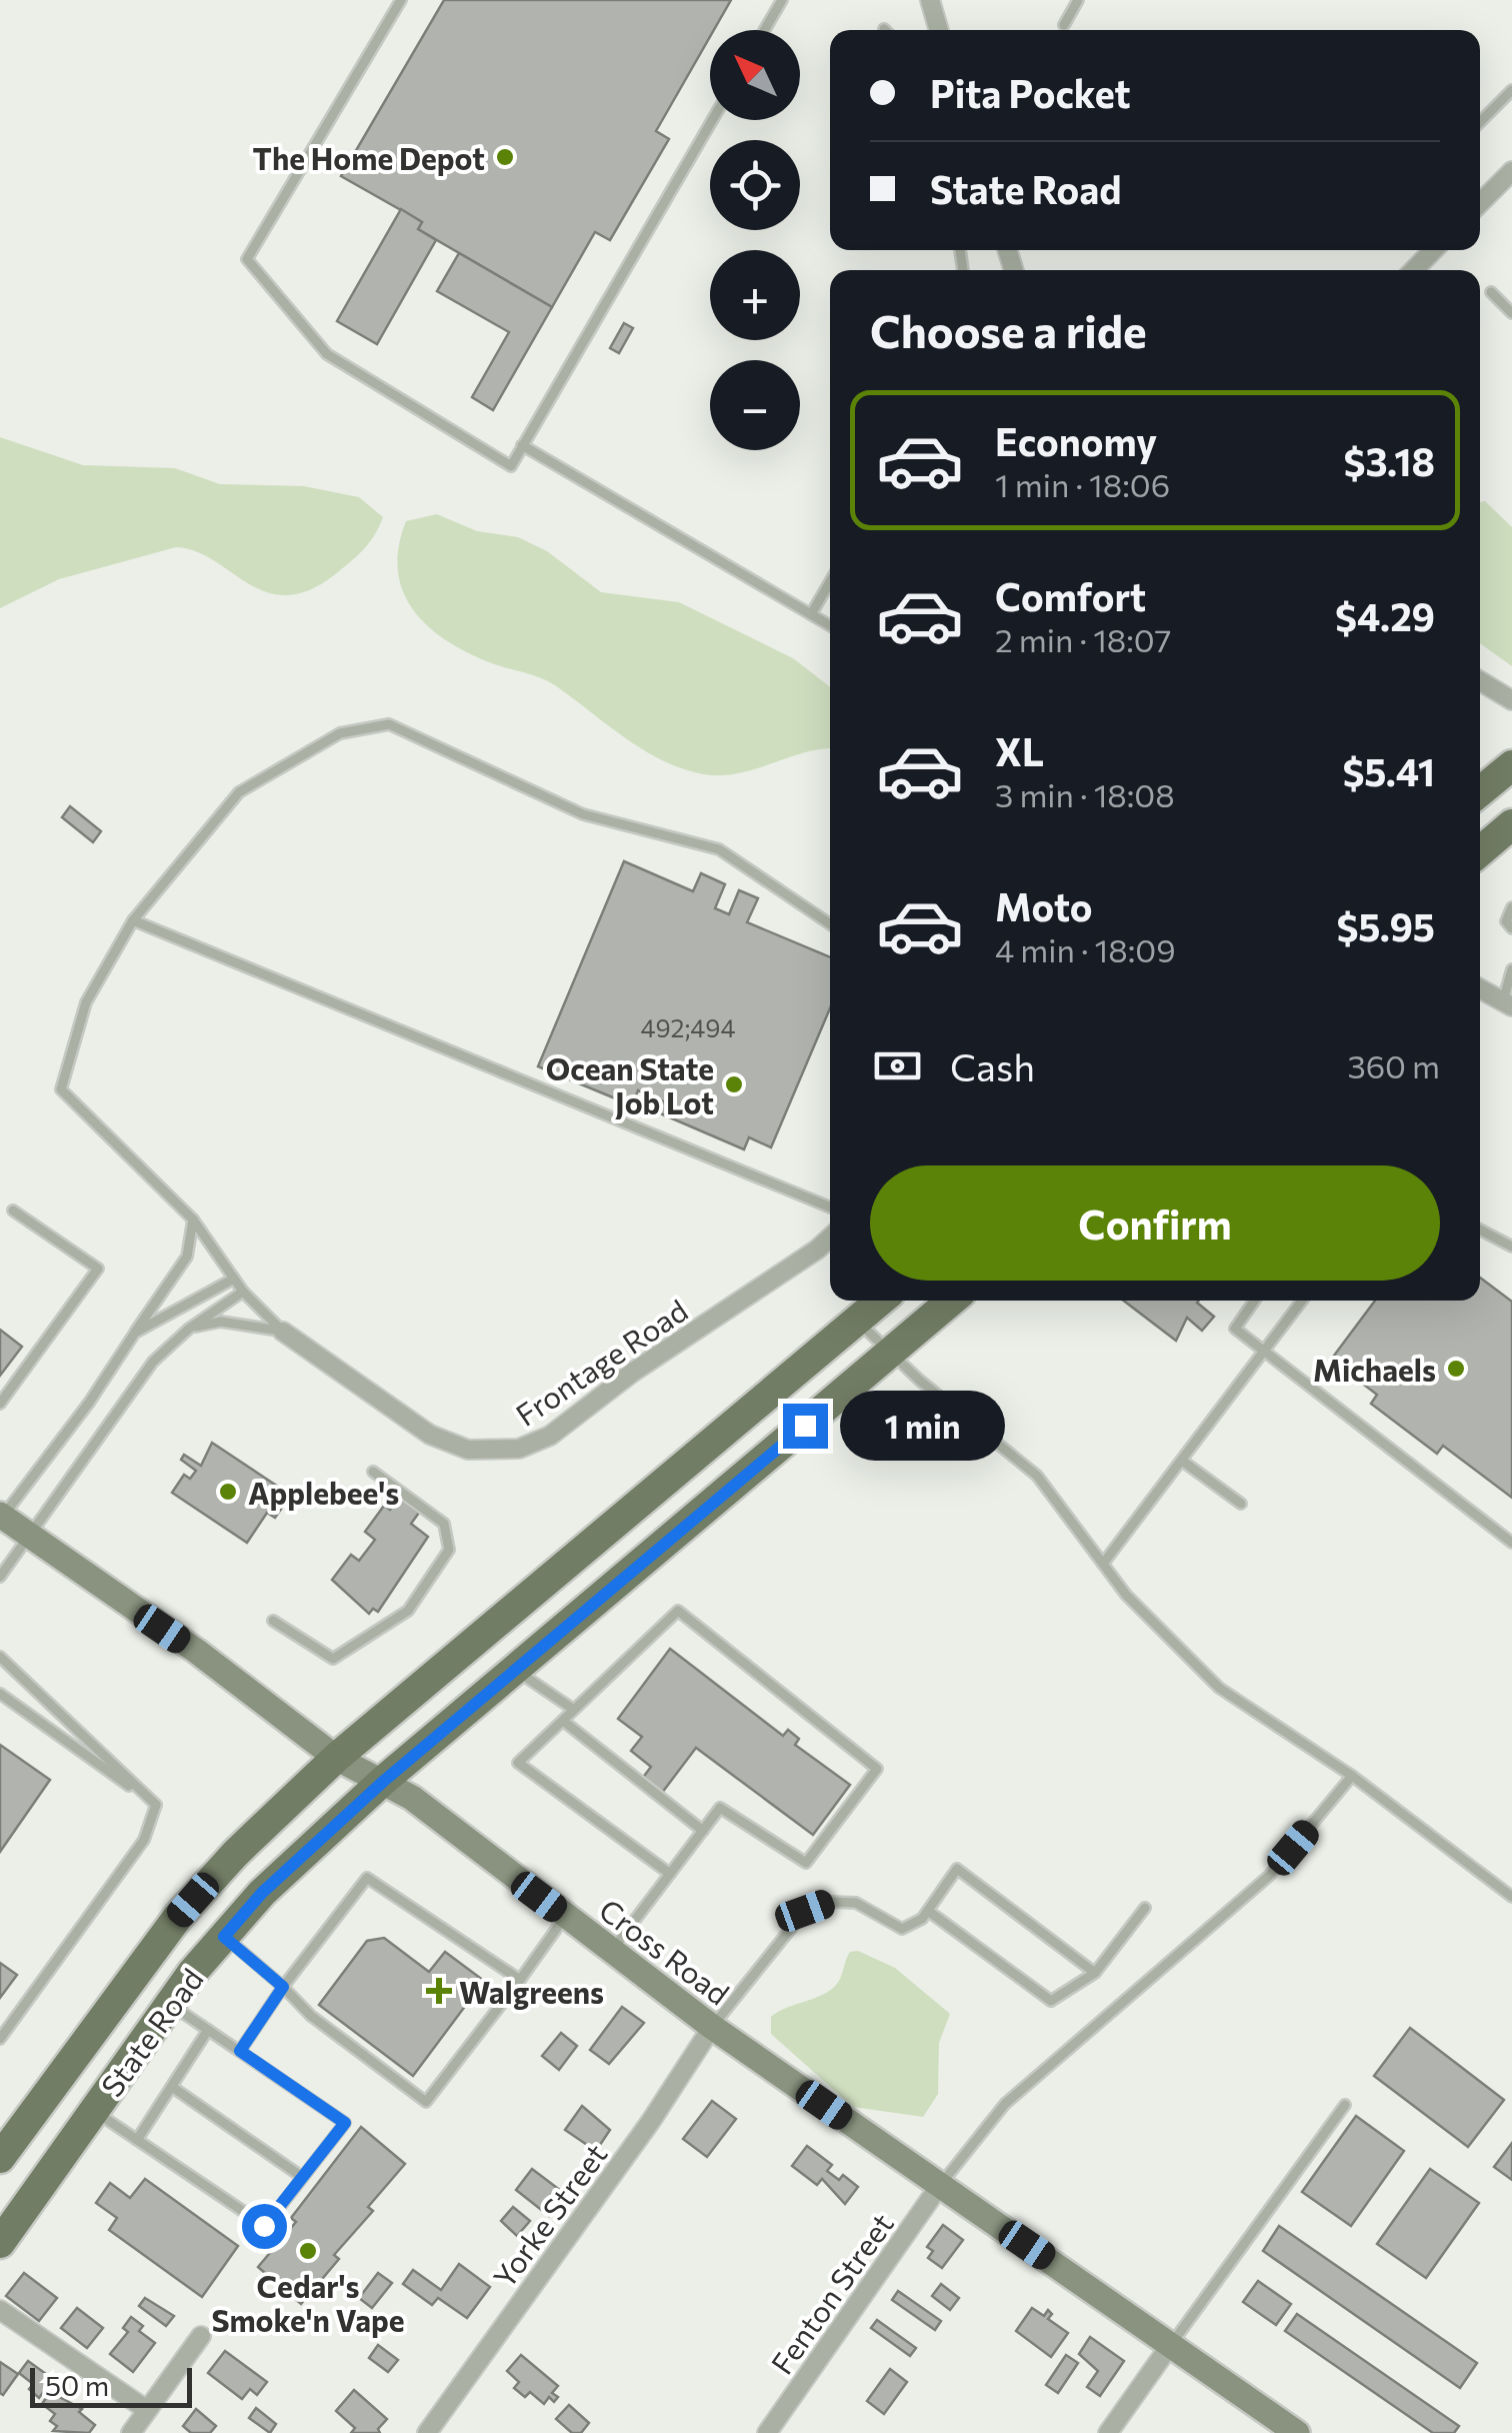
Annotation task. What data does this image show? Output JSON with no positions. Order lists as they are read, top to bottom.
{
  "streets": {
    "main road": ["State Road"],
    "street": [
      "Frontage Road",
      "Cross Road",
      "Yorke Street",
      "Fenton Street"
    ]
  },
  "crossings": [
    ["Cross Road", "State Road"],
    ["Cross Road", "Yorke Street"],
    ["Cross Road", "Fenton Street"]
  ],
  "places": {
    "other": [
      "The Home Depot",
      "Ocean State Job Lot",
      "Michaels",
      "Applebee's",
      "Cedar's Smoke'n Vape"
    ],
    "health": ["Walgreens"]
  },
  "house_numbers": ["492;494"],
  "scale_bar": "50 m",
  "north": "top left",
  "page": {
    "map_buttons": ["+", "−"],
    "banner": ["Pita Pocket", "State Road"],
    "heading": "Choose a ride",
    "list": [
      {
        "name": "Economy",
        "note": "1 min · 18:06",
        "value": "$3.18"
      },
      {
        "name": "Comfort",
        "note": "2 min · 18:07",
        "value": "$4.29"
      },
      {
        "name": "XL",
        "note": "3 min · 18:08",
        "value": "$5.41"
      },
      {
        "name": "Moto",
        "note": "4 min · 18:09",
        "value": "$5.95"
      }
    ],
    "pay": ["Cash", "360 m"],
    "buttons": "Confirm",
    "bubble": "1 min",
    "scale": "50 m"
  }
}
